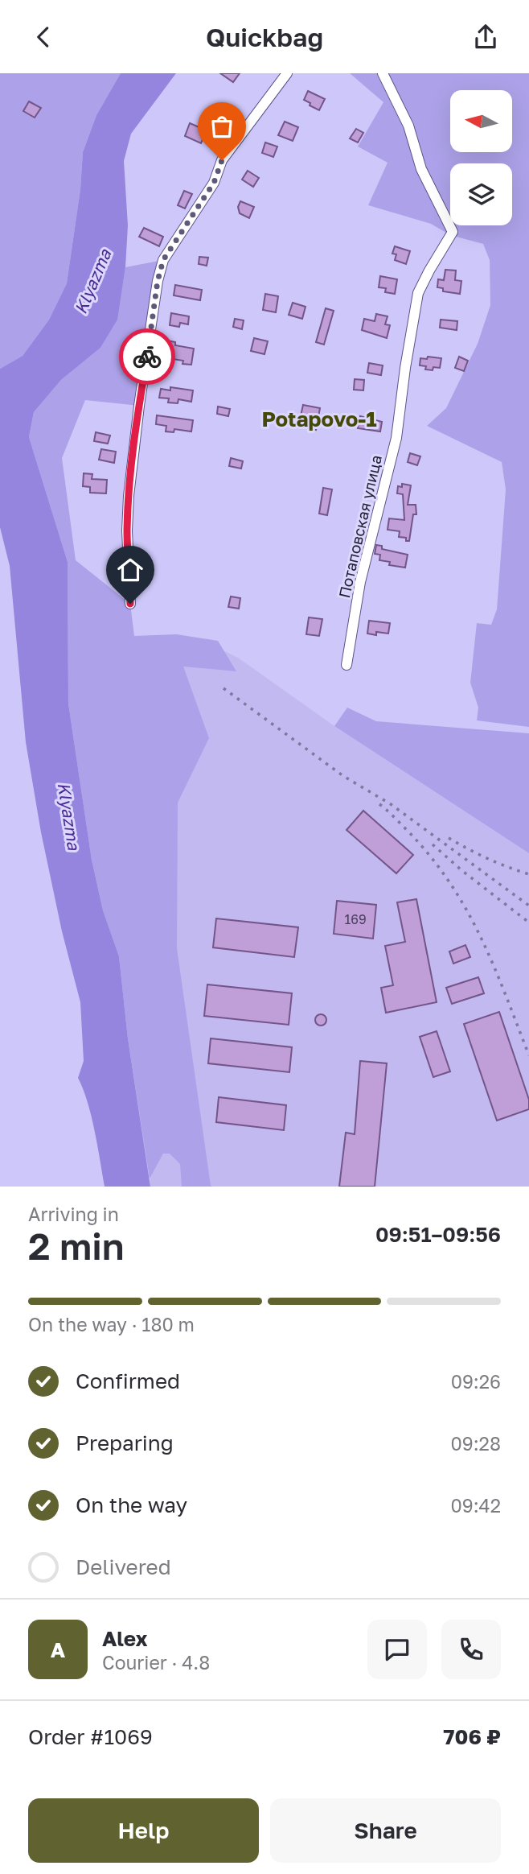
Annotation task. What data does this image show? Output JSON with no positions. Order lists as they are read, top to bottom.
{
  "streets": {
    "street": ["Потаповская улица"]
  },
  "districts": ["Potapovo-1"],
  "water": ["Klyazma"],
  "house_numbers": ["169"],
  "north": "left",
  "page": {
    "header": "Quickbag",
    "heading": ["2 min", "Arriving in", "09:51–09:56"],
    "panel": [
      "Alex",
      "Courier · 4.8",
      "Order #1069",
      "706 ₽"
    ],
    "bar": "On the way · 180 m",
    "list": [
      ["Confirmed", "09:26"],
      ["Preparing", "09:28"],
      ["On the way", "09:42"],
      "Delivered"
    ],
    "round": "A",
    "buttons": ["Help", "Share"]
  }
}
